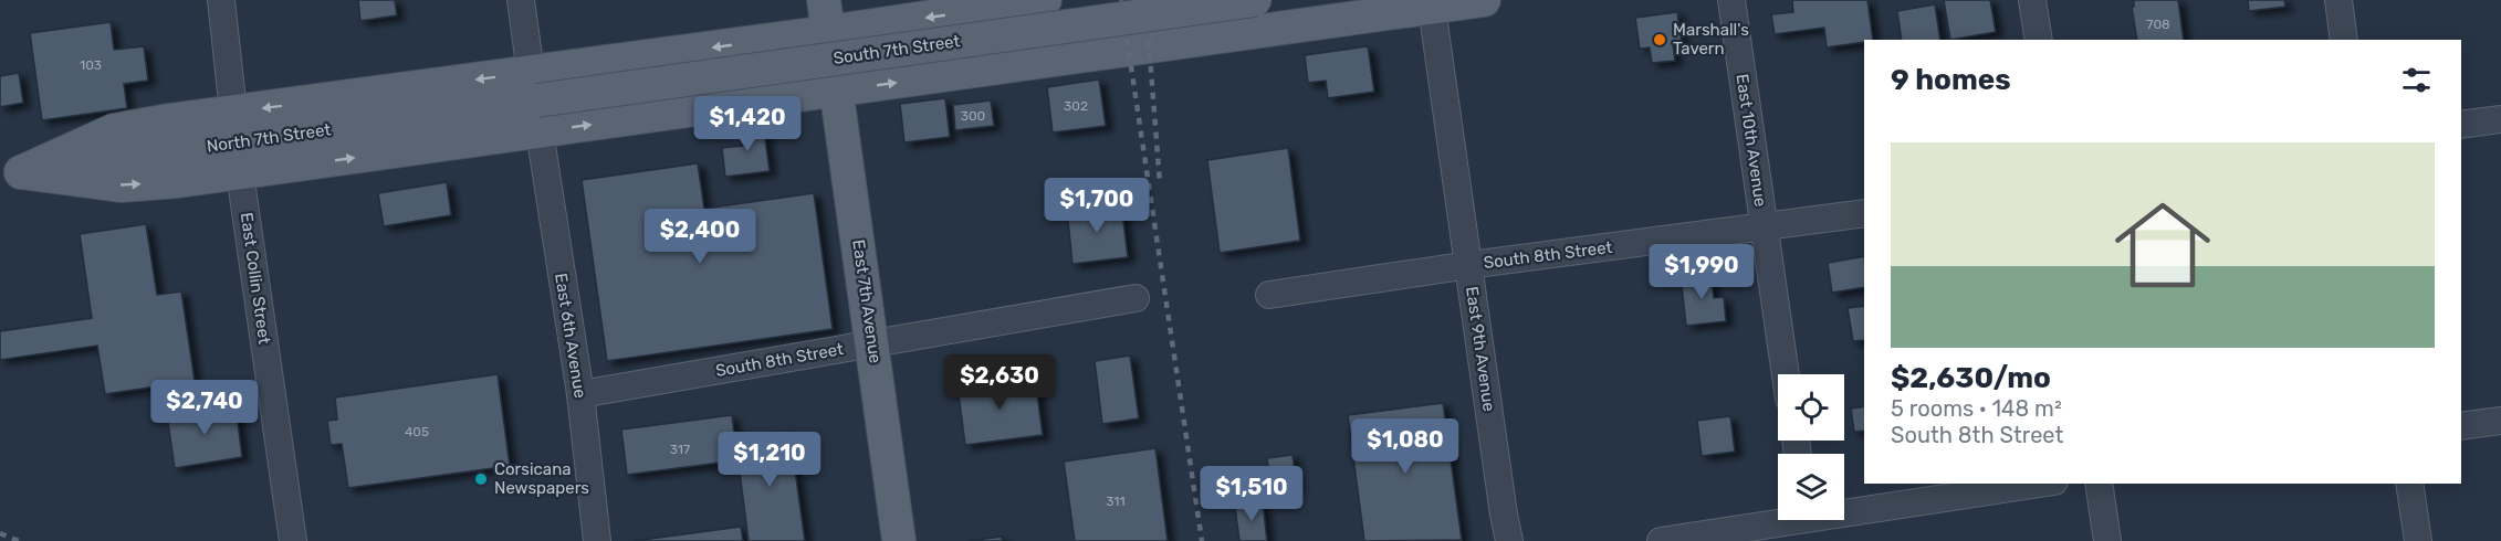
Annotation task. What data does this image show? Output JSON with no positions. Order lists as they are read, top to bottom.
{
  "streets": {
    "main road": ["South 7th Street", "North 7th Street", "East 7th Avenue"],
    "street": [
      "East 10th Avenue",
      "South 8th Street",
      "East Collin Street",
      "East 6th Avenue",
      "East 9th Avenue"
    ]
  },
  "crossings": [
    ["South 7th Street", "North 7th Street"],
    ["South 7th Street", "East 6th Avenue"],
    ["North 7th Street", "East 6th Avenue"],
    ["East 10th Avenue", "South 8th Street"],
    ["South 8th Street", "East 7th Avenue"],
    ["South 8th Street", "East 6th Avenue"],
    ["South 8th Street", "East 9th Avenue"]
  ],
  "places": ["Marshall's Tavern", "Corsicana Newspapers"],
  "house_numbers": [
    "708",
    "103",
    "302",
    "300",
    "405",
    "317",
    "311"
  ],
  "page": {
    "heading": "9 homes",
    "price": [
      "$1,420",
      "$1,700",
      "$2,400",
      "$1,990",
      "$2,630",
      "$2,740",
      "$1,080",
      "$1,210",
      "$1,510"
    ],
    "list": [
      {
        "name": "$2,630/mo",
        "note": "5 rooms · 148 m² · South 8th Street"
      }
    ]
  }
}
